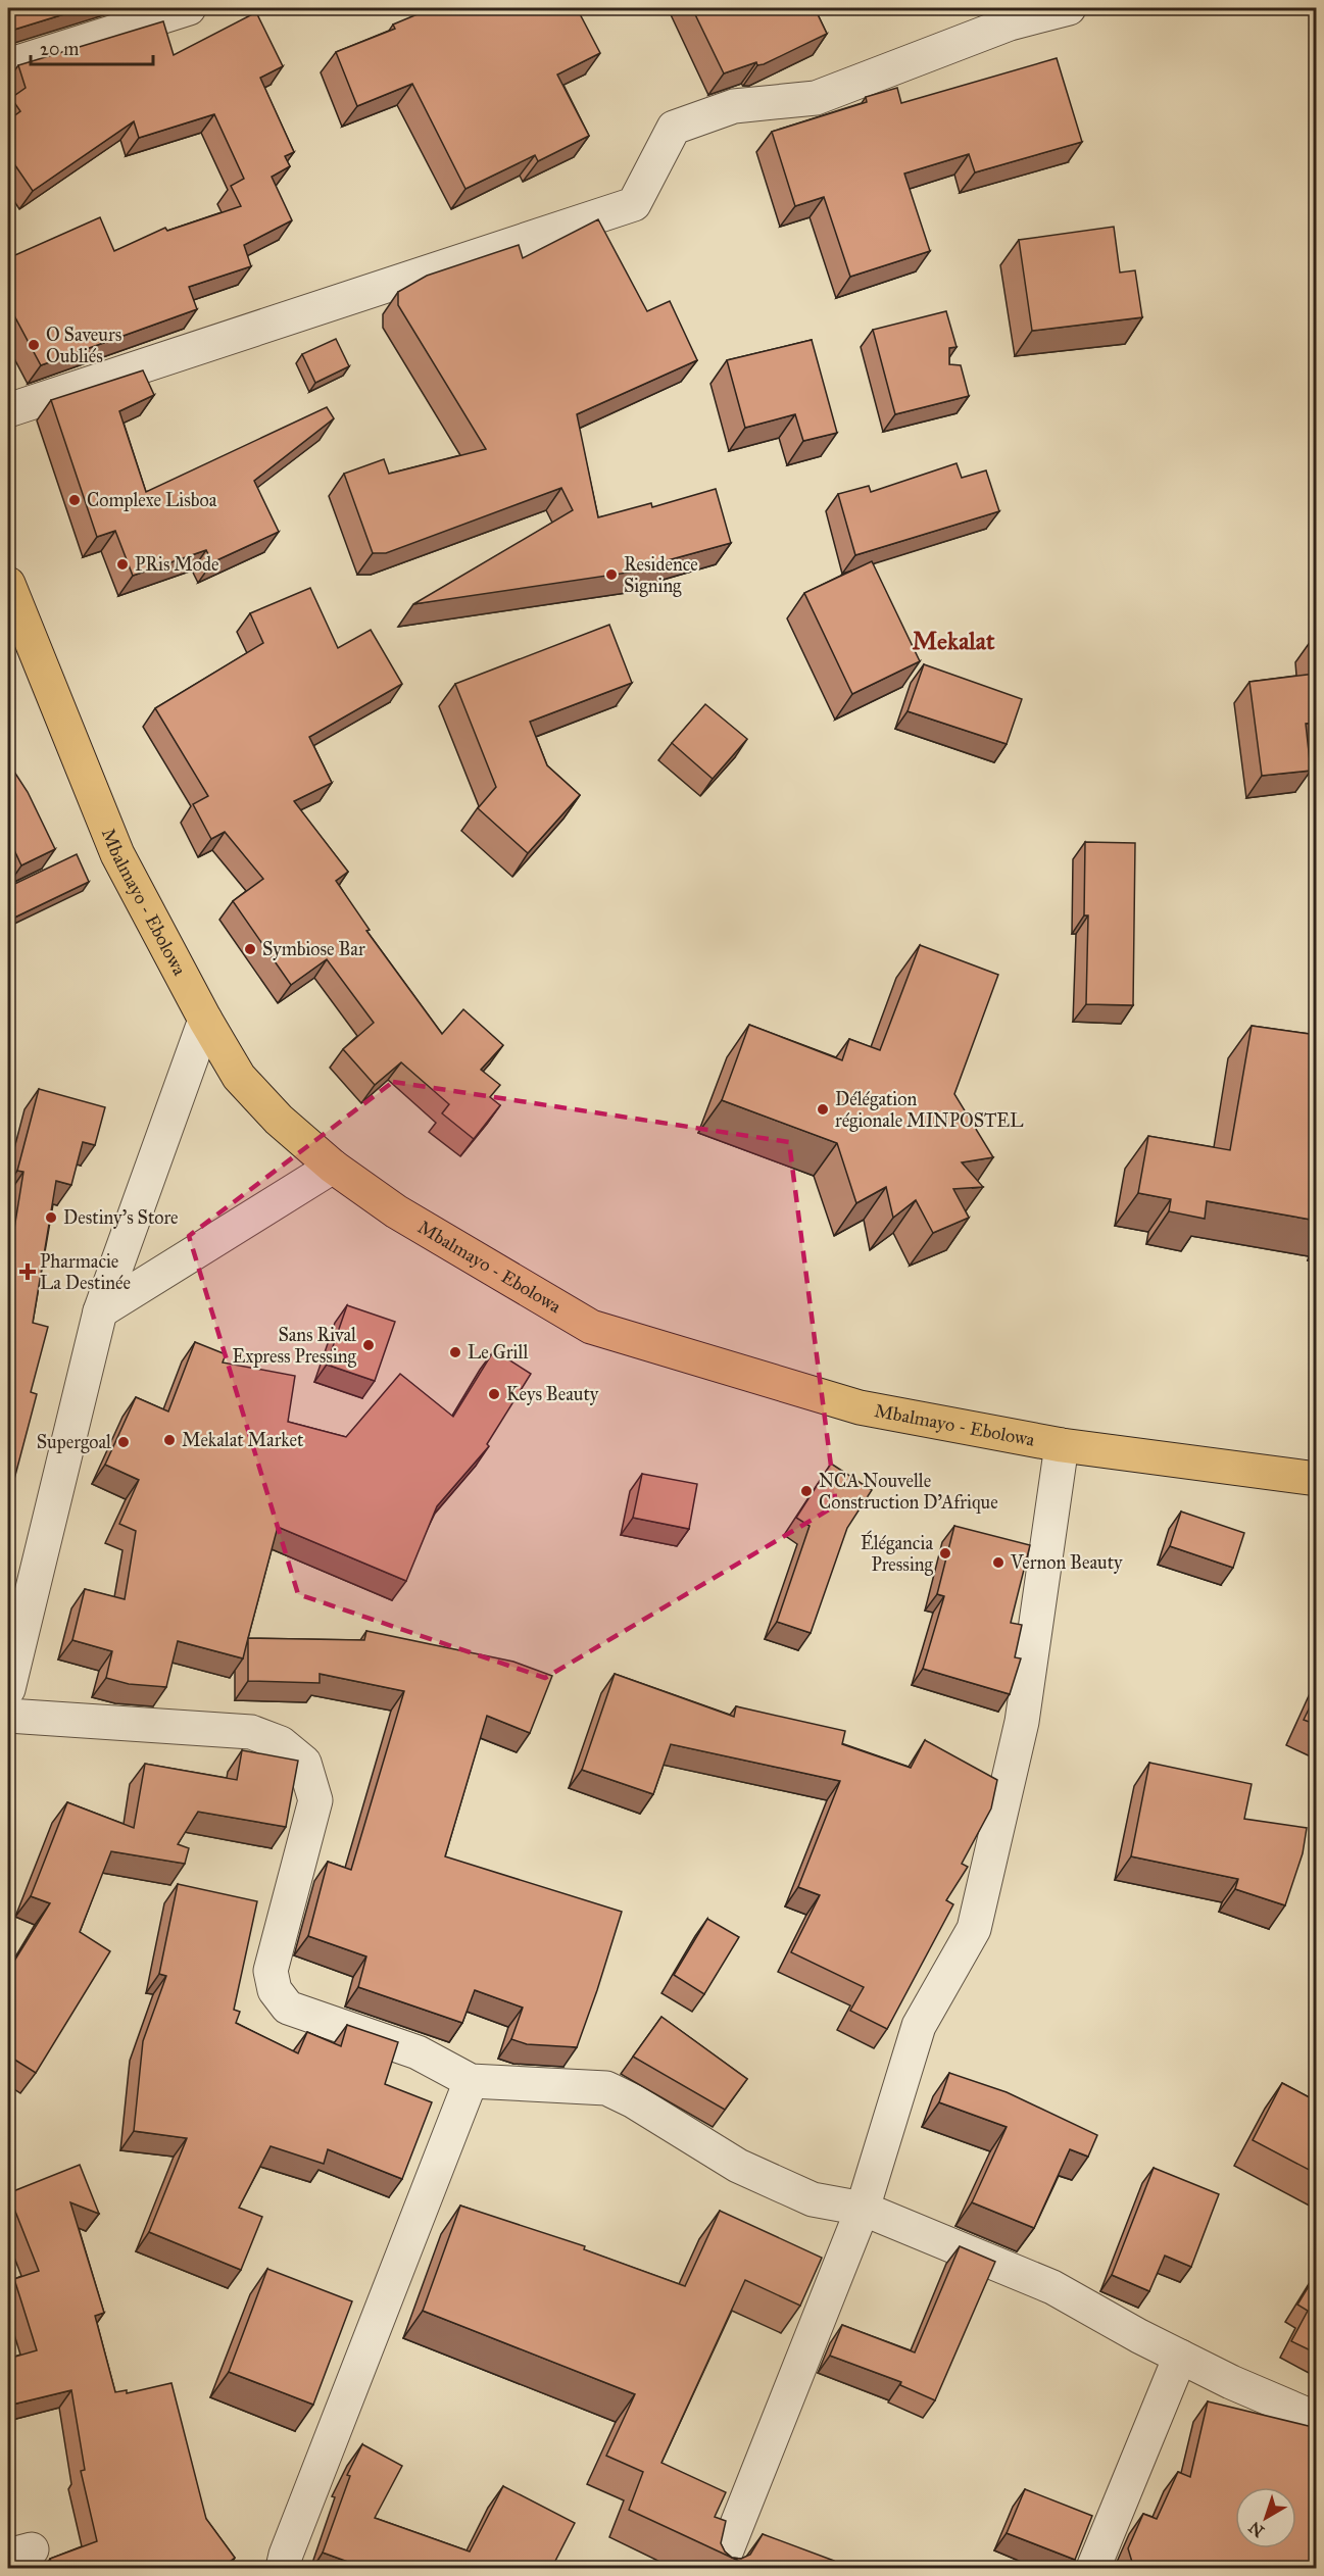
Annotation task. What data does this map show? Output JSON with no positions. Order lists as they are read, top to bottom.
{
  "streets": {
    "highway": ["Mbalmayo - Ebolowa"]
  },
  "districts": ["Mekalat"],
  "places": {
    "other": [
      "O Saveurs Oubliés",
      "Complexe Lisboa",
      "PRis Mode",
      "Residence Signing",
      "Symbiose Bar",
      "Délégation régionale MINPOSTEL",
      "Destiny’s Store",
      "Sans Rival Express Pressing",
      "Le Grill",
      "Keys Beauty",
      "Mekalat Market",
      "Supergoal",
      "NCA Nouvelle Construction D’Afrique",
      "Élégancia Pressing",
      "Vernon Beauty"
    ],
    "health": ["Pharmacie La Destinée"]
  },
  "scale_bar": "20 m",
  "north": "bottom left"
}
